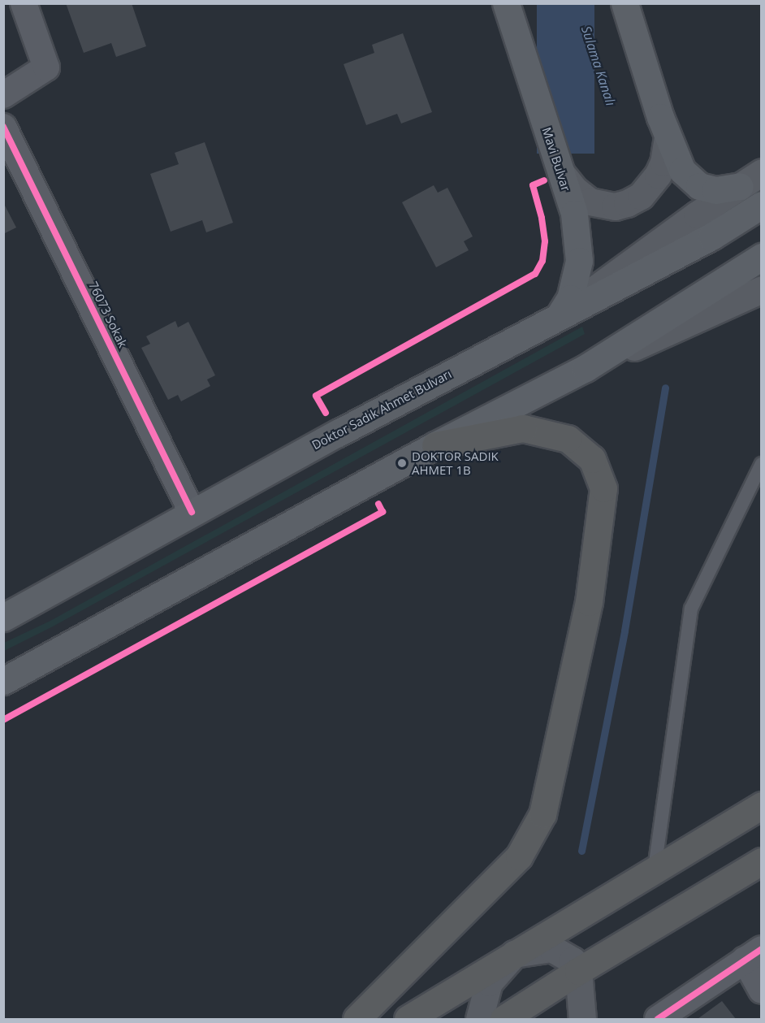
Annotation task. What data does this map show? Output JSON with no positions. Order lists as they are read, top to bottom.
{
  "streets": {
    "main road": ["Mavi Bulvar", "Doktor Sadık Ahmet Bulvarı"],
    "street": ["76073 Sokak"]
  },
  "crossings": [
    ["Mavi Bulvar", "Doktor Sadık Ahmet Bulvarı"],
    ["76073 Sokak", "Doktor Sadık Ahmet Bulvarı"]
  ],
  "water": ["Sulama Kanalı"],
  "places": ["DOKTOR SADIK AHMET 1B"]
}
